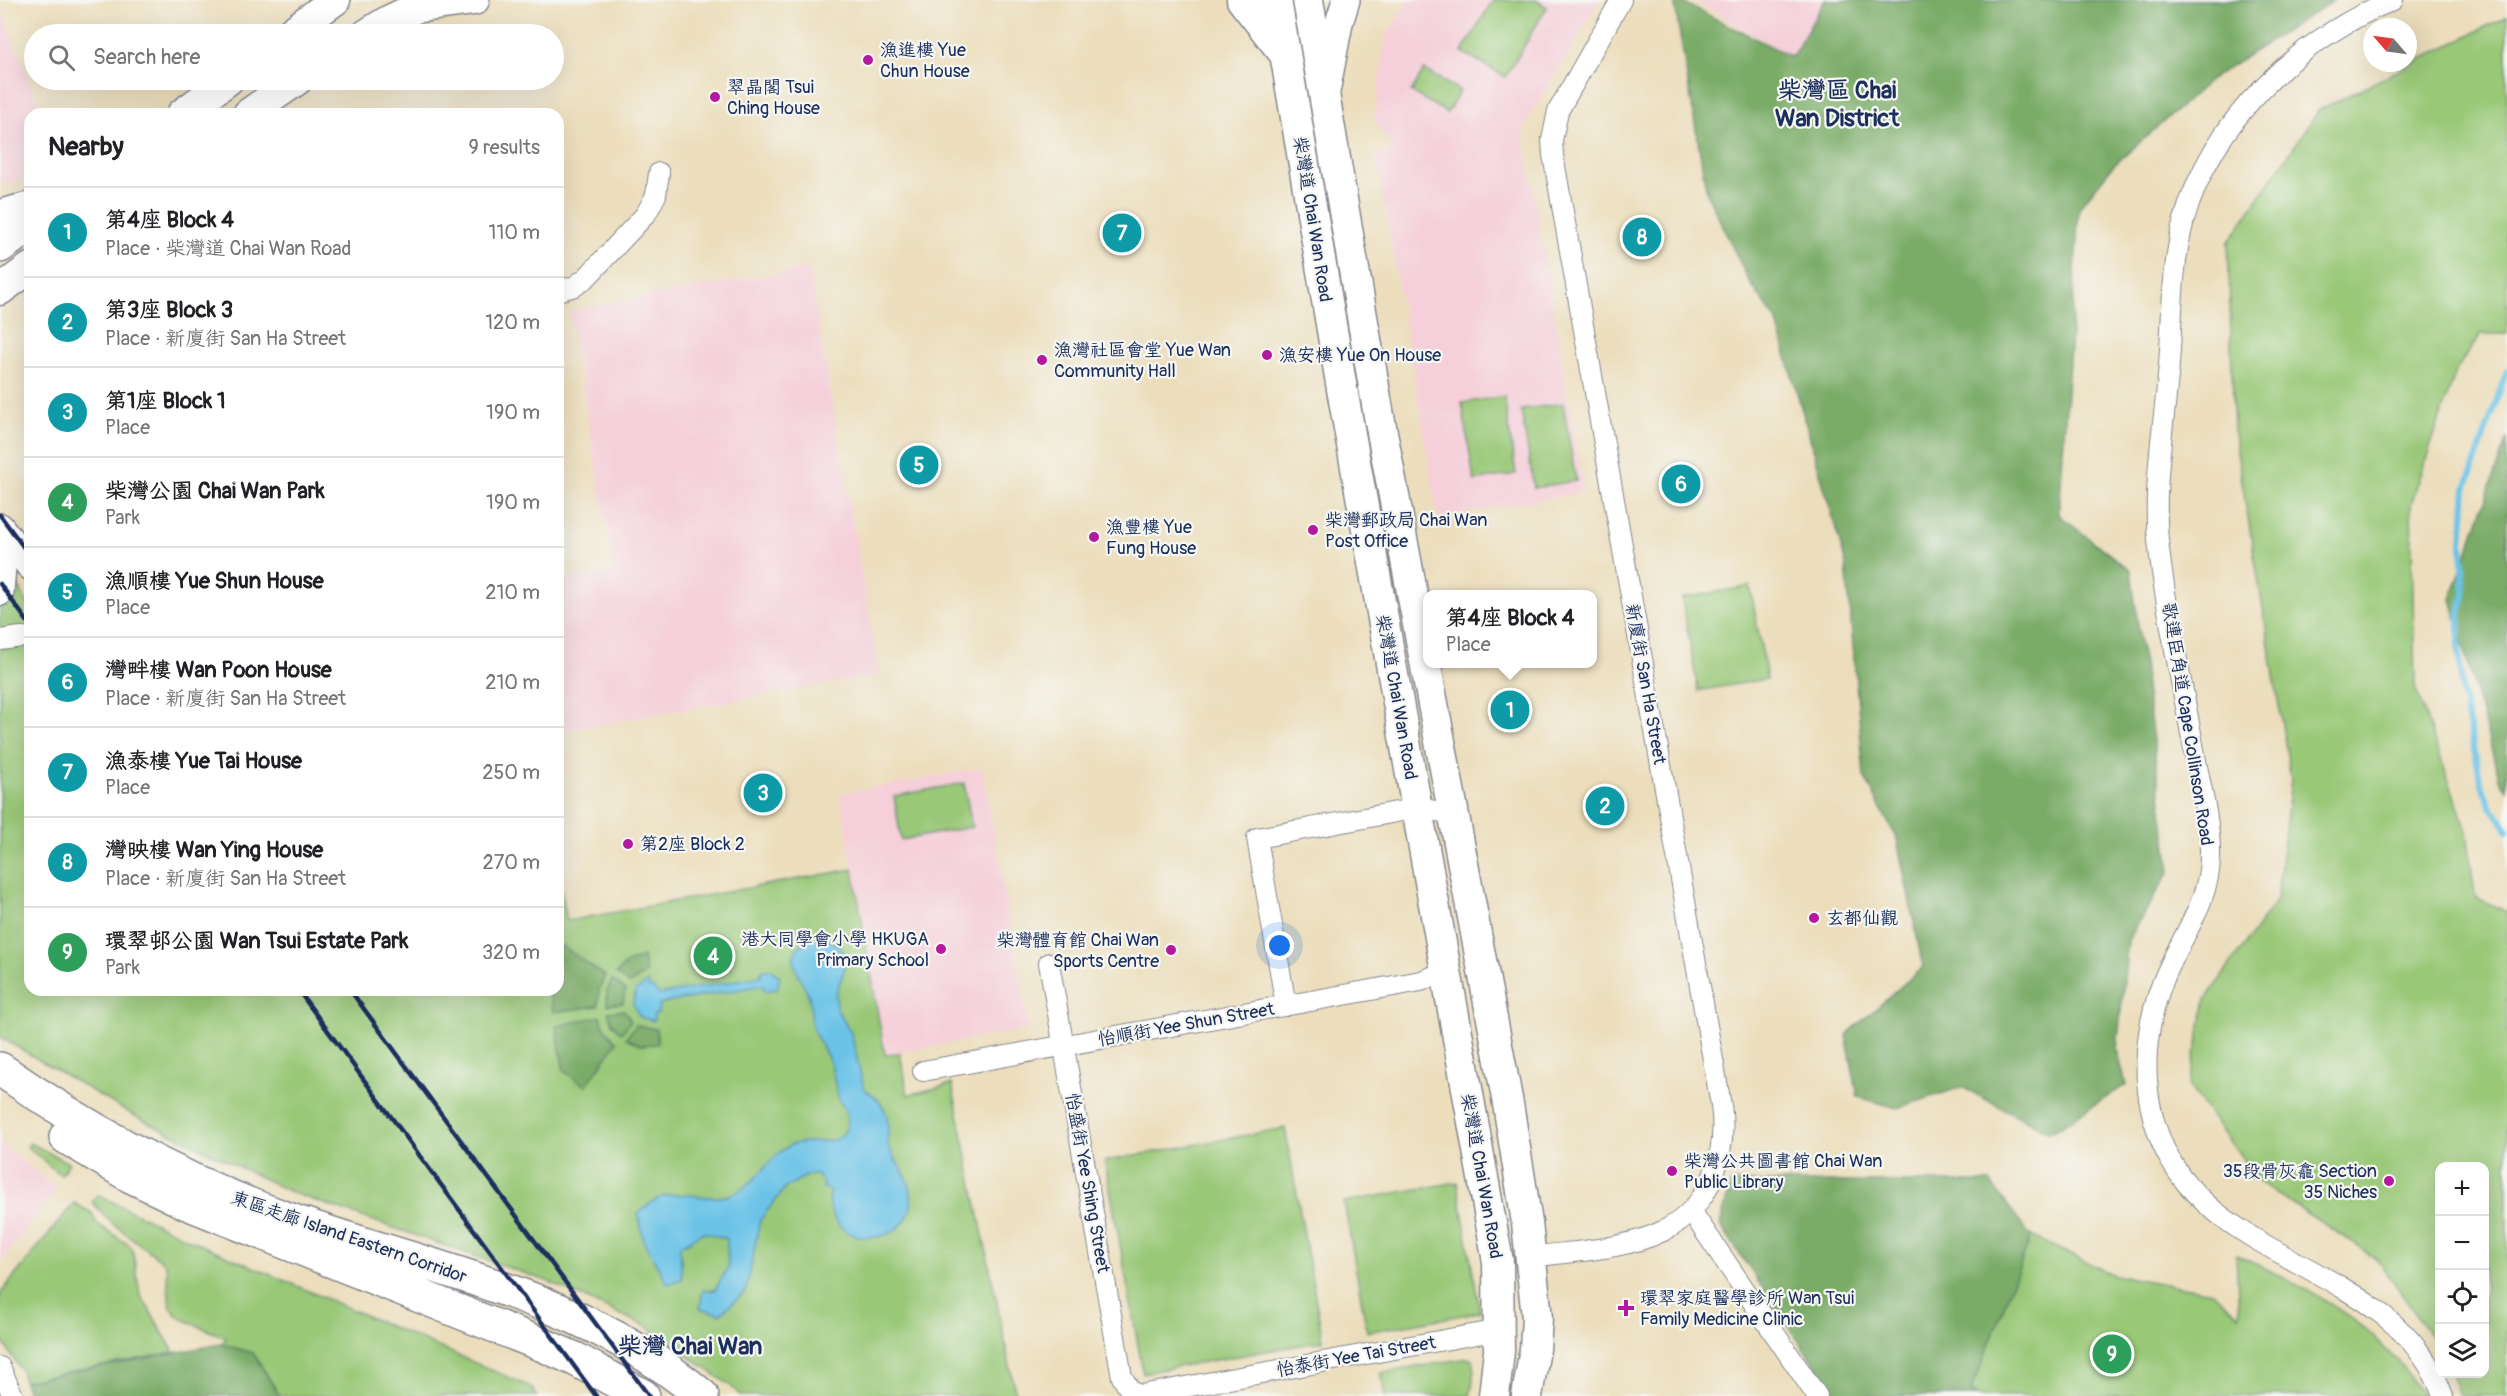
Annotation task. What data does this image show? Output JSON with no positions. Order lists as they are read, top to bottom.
{
  "streets": {
    "highway": ["東區走廊 Island Eastern Corridor"],
    "main road": ["柴灣道 Chai Wan Road"],
    "street": [
      "新廈街 San Ha Street",
      "歌連臣角道 Cape Collinson Road",
      "怡順街 Yee Shun Street",
      "怡盛街 Yee Shing Street",
      "怡泰街 Yee Tai Street"
    ]
  },
  "crossings": [
    ["柴灣道 Chai Wan Road", "新廈街 San Ha Street"],
    ["柴灣道 Chai Wan Road", "怡順街 Yee Shun Street"],
    ["柴灣道 Chai Wan Road", "怡泰街 Yee Tai Street"],
    ["怡順街 Yee Shun Street", "怡盛街 Yee Shing Street"],
    ["怡盛街 Yee Shing Street", "怡泰街 Yee Tai Street"]
  ],
  "districts": ["柴灣區 Chai Wan District", "柴灣 Chai Wan"],
  "places": {
    "other": [
      "漁進樓 Yue Chun House",
      "翠晶閣 Tsui Ching House",
      "漁安樓 Yue On House",
      "漁灣社區會堂 Yue Wan Community Hall",
      "柴灣郵政局 Chai Wan Post Office",
      "漁豐樓 Yue Fung House",
      "第2座 Block 2",
      "玄都仙觀",
      "港大同學會小學 HKUGA Primary School",
      "柴灣體育館 Chai Wan Sports Centre",
      "柴灣公共圖書館 Chai Wan Public Library",
      "35段骨灰龕 Section 35 Niches"
    ],
    "health": ["環翠家庭醫學診所 Wan Tsui Family Medicine Clinic"]
  },
  "north": "top left",
  "page": {
    "search": "Search here",
    "heading": ["Nearby", "9 results"],
    "list": [
      {
        "mark": "1",
        "name": "第4座 Block 4",
        "note": "Place · 柴灣道 Chai Wan Road",
        "value": "110 m"
      },
      {
        "mark": "2",
        "name": "第3座 Block 3",
        "note": "Place · 新廈街 San Ha Street",
        "value": "120 m"
      },
      {
        "mark": "3",
        "name": "第1座 Block 1",
        "note": "Place",
        "value": "190 m"
      },
      {
        "mark": "4",
        "name": "柴灣公園 Chai Wan Park",
        "note": "Park",
        "value": "190 m"
      },
      {
        "mark": "5",
        "name": "漁順樓 Yue Shun House",
        "note": "Place",
        "value": "210 m"
      },
      {
        "mark": "6",
        "name": "灣畔樓 Wan Poon House",
        "note": "Place · 新廈街 San Ha Street",
        "value": "210 m"
      },
      {
        "mark": "7",
        "name": "漁泰樓 Yue Tai House",
        "note": "Place",
        "value": "250 m"
      },
      {
        "mark": "8",
        "name": "灣映樓 Wan Ying House",
        "note": "Place · 新廈街 San Ha Street",
        "value": "270 m"
      },
      {
        "mark": "9",
        "name": "環翠邨公園 Wan Tsui Estate Park",
        "note": "Park",
        "value": "320 m"
      }
    ],
    "pins": [
      "7",
      "8",
      "5",
      "6",
      "1",
      "3",
      "2",
      "4",
      "9"
    ],
    "popup": ["第4座 Block 4", "Place"],
    "map_buttons": ["+", "−"]
  }
}
